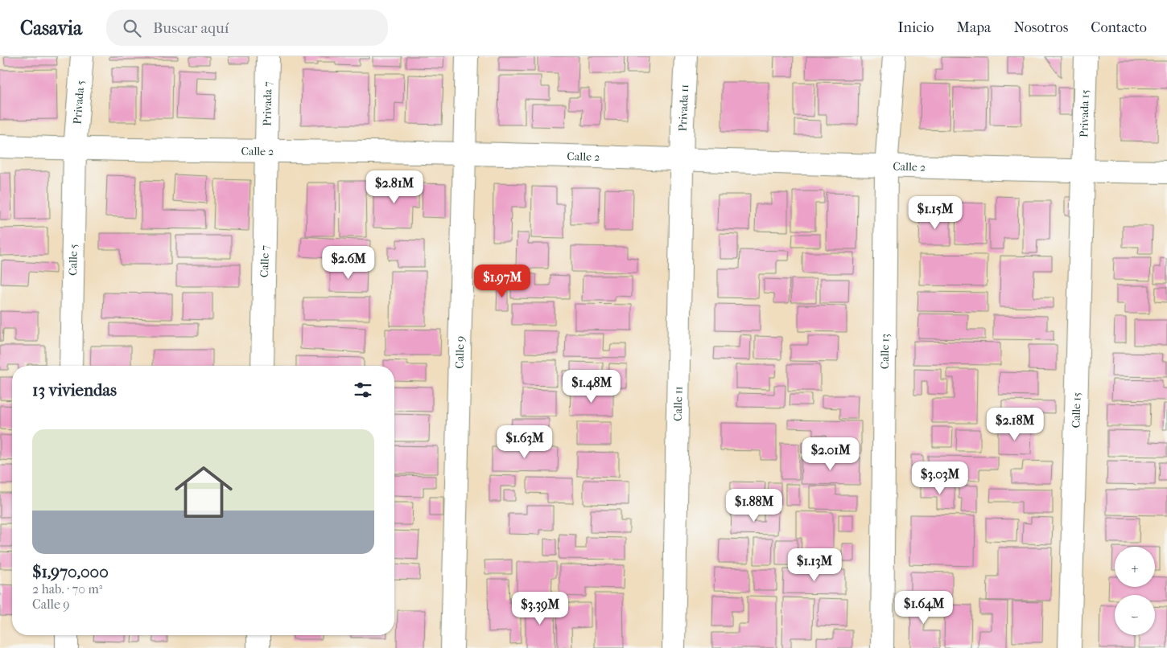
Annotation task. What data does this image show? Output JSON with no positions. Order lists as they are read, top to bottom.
{
  "streets": {
    "street": [
      "Privada 5",
      "Privada 7",
      "Privada 11",
      "Privada 15",
      "Calle 2",
      "Calle 5",
      "Calle 7",
      "Calle 9",
      "Calle 13",
      "Calle 11",
      "Calle 15"
    ]
  },
  "crossings": [
    ["Privada 5", "Calle 2"],
    ["Privada 5", "Calle 5"],
    ["Privada 7", "Calle 2"],
    ["Privada 7", "Calle 7"],
    ["Privada 11", "Calle 2"],
    ["Privada 11", "Calle 11"],
    ["Privada 15", "Calle 2"],
    ["Privada 15", "Calle 15"],
    ["Calle 2", "Calle 5"],
    ["Calle 2", "Calle 7"],
    ["Calle 2", "Calle 9"],
    ["Calle 2", "Calle 13"],
    ["Calle 2", "Calle 11"],
    ["Calle 2", "Calle 15"]
  ],
  "page": {
    "header": "Casavia",
    "search": "Buscar aquí",
    "nav": [
      "Inicio",
      "Mapa",
      "Nosotros",
      "Contacto"
    ],
    "price": [
      "$2.81M",
      "$1.15M",
      "$2.6M",
      "$1.97M",
      "$1.48M",
      "$2.18M",
      "$1.63M",
      "$2.01M",
      "$3.03M",
      "$1.88M",
      "$1.13M",
      "$1.64M",
      "$3.39M"
    ],
    "heading": "13 viviendas",
    "list": [
      {
        "name": "$1,970,000",
        "note": "2 hab. · 70 m² · Calle 9"
      }
    ],
    "map_buttons": ["+", "−"]
  }
}
